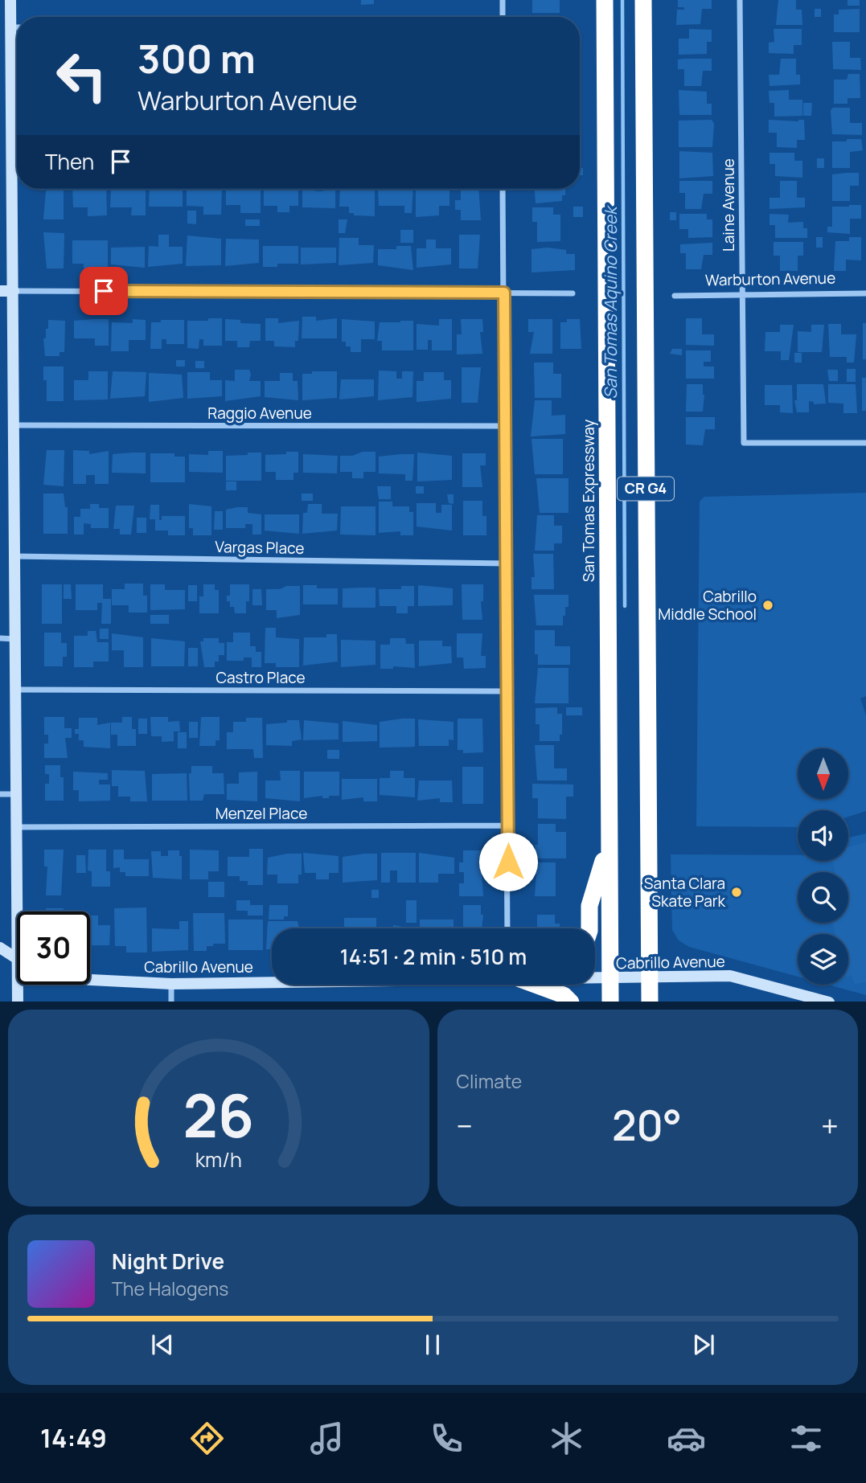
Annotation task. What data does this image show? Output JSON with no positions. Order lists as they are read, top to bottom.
{
  "streets": {
    "highway": ["CR G4", "San Tomas Expressway"],
    "street": [
      "Laine Avenue",
      "Warburton Avenue",
      "Raggio Avenue",
      "Vargas Place",
      "Castro Place",
      "Menzel Place",
      "Cabrillo Avenue"
    ]
  },
  "crossings": [
    ["Laine Avenue", "Warburton Avenue"],
    ["CR G4", "Cabrillo Avenue"],
    ["San Tomas Expressway", "Cabrillo Avenue"]
  ],
  "water": ["San Tomas Aquino Creek"],
  "places": ["Cabrillo Middle School", "Santa Clara Skate Park"],
  "north": "bottom",
  "page": {
    "turn": ["300 m", "Warburton Avenue"],
    "then": "Then",
    "limit": "30",
    "trip": "14:51 · 2 min · 510 m",
    "tile": "Climate",
    "heat": ["−", "20°", "+"],
    "song": ["Night Drive", "The Halogens"],
    "tabs": "14:49",
    "gauge": ["26", "km/h"]
  }
}
